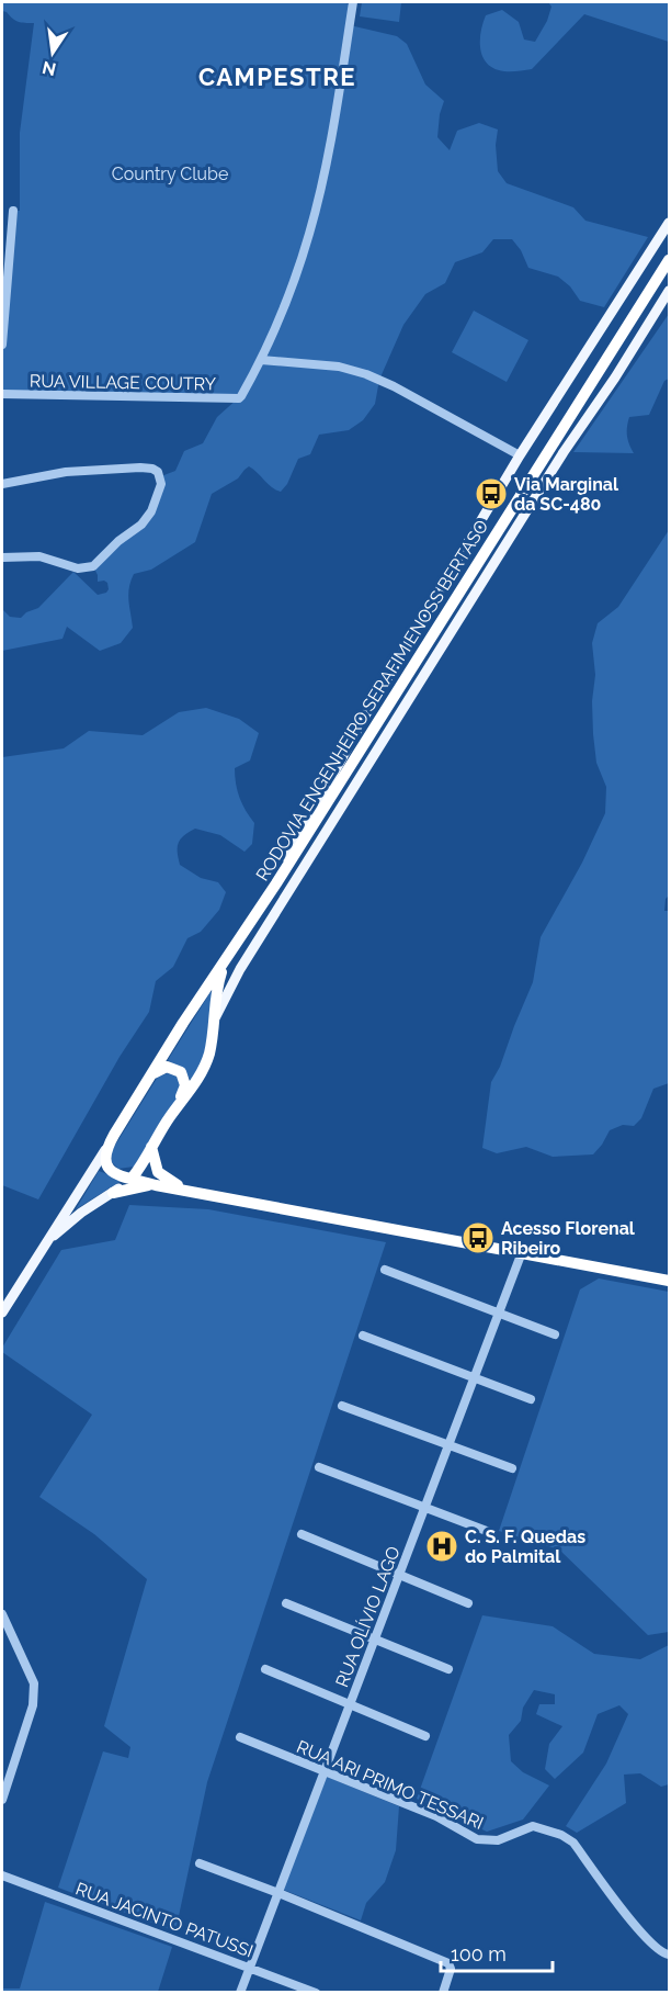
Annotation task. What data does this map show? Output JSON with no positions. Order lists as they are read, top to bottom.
{
  "streets": {
    "highway": ["RODOVIA ENGENHEIRO SERAFIM ENOSS BERTASO"],
    "street": [
      "RUA VILLAGE COUTRY",
      "RUA OLÍVIO LAGO",
      "RUA ARI PRIMO TESSARI",
      "RUA JACINTO PATUSSI"
    ]
  },
  "crossings": [
    ["RUA OLÍVIO LAGO", "RUA ARI PRIMO TESSARI"],
    ["RUA OLÍVIO LAGO", "RUA JACINTO PATUSSI"]
  ],
  "districts": ["CAMPESTRE"],
  "parks": ["Country Clube"],
  "places": {
    "bus stop": ["Via Marginal da SC-480", "Acesso Florenal Ribeiro"],
    "hospital": ["C. S. F. Quedas do Palmital"]
  },
  "scale_bar": "100 m",
  "north": "bottom"
}
